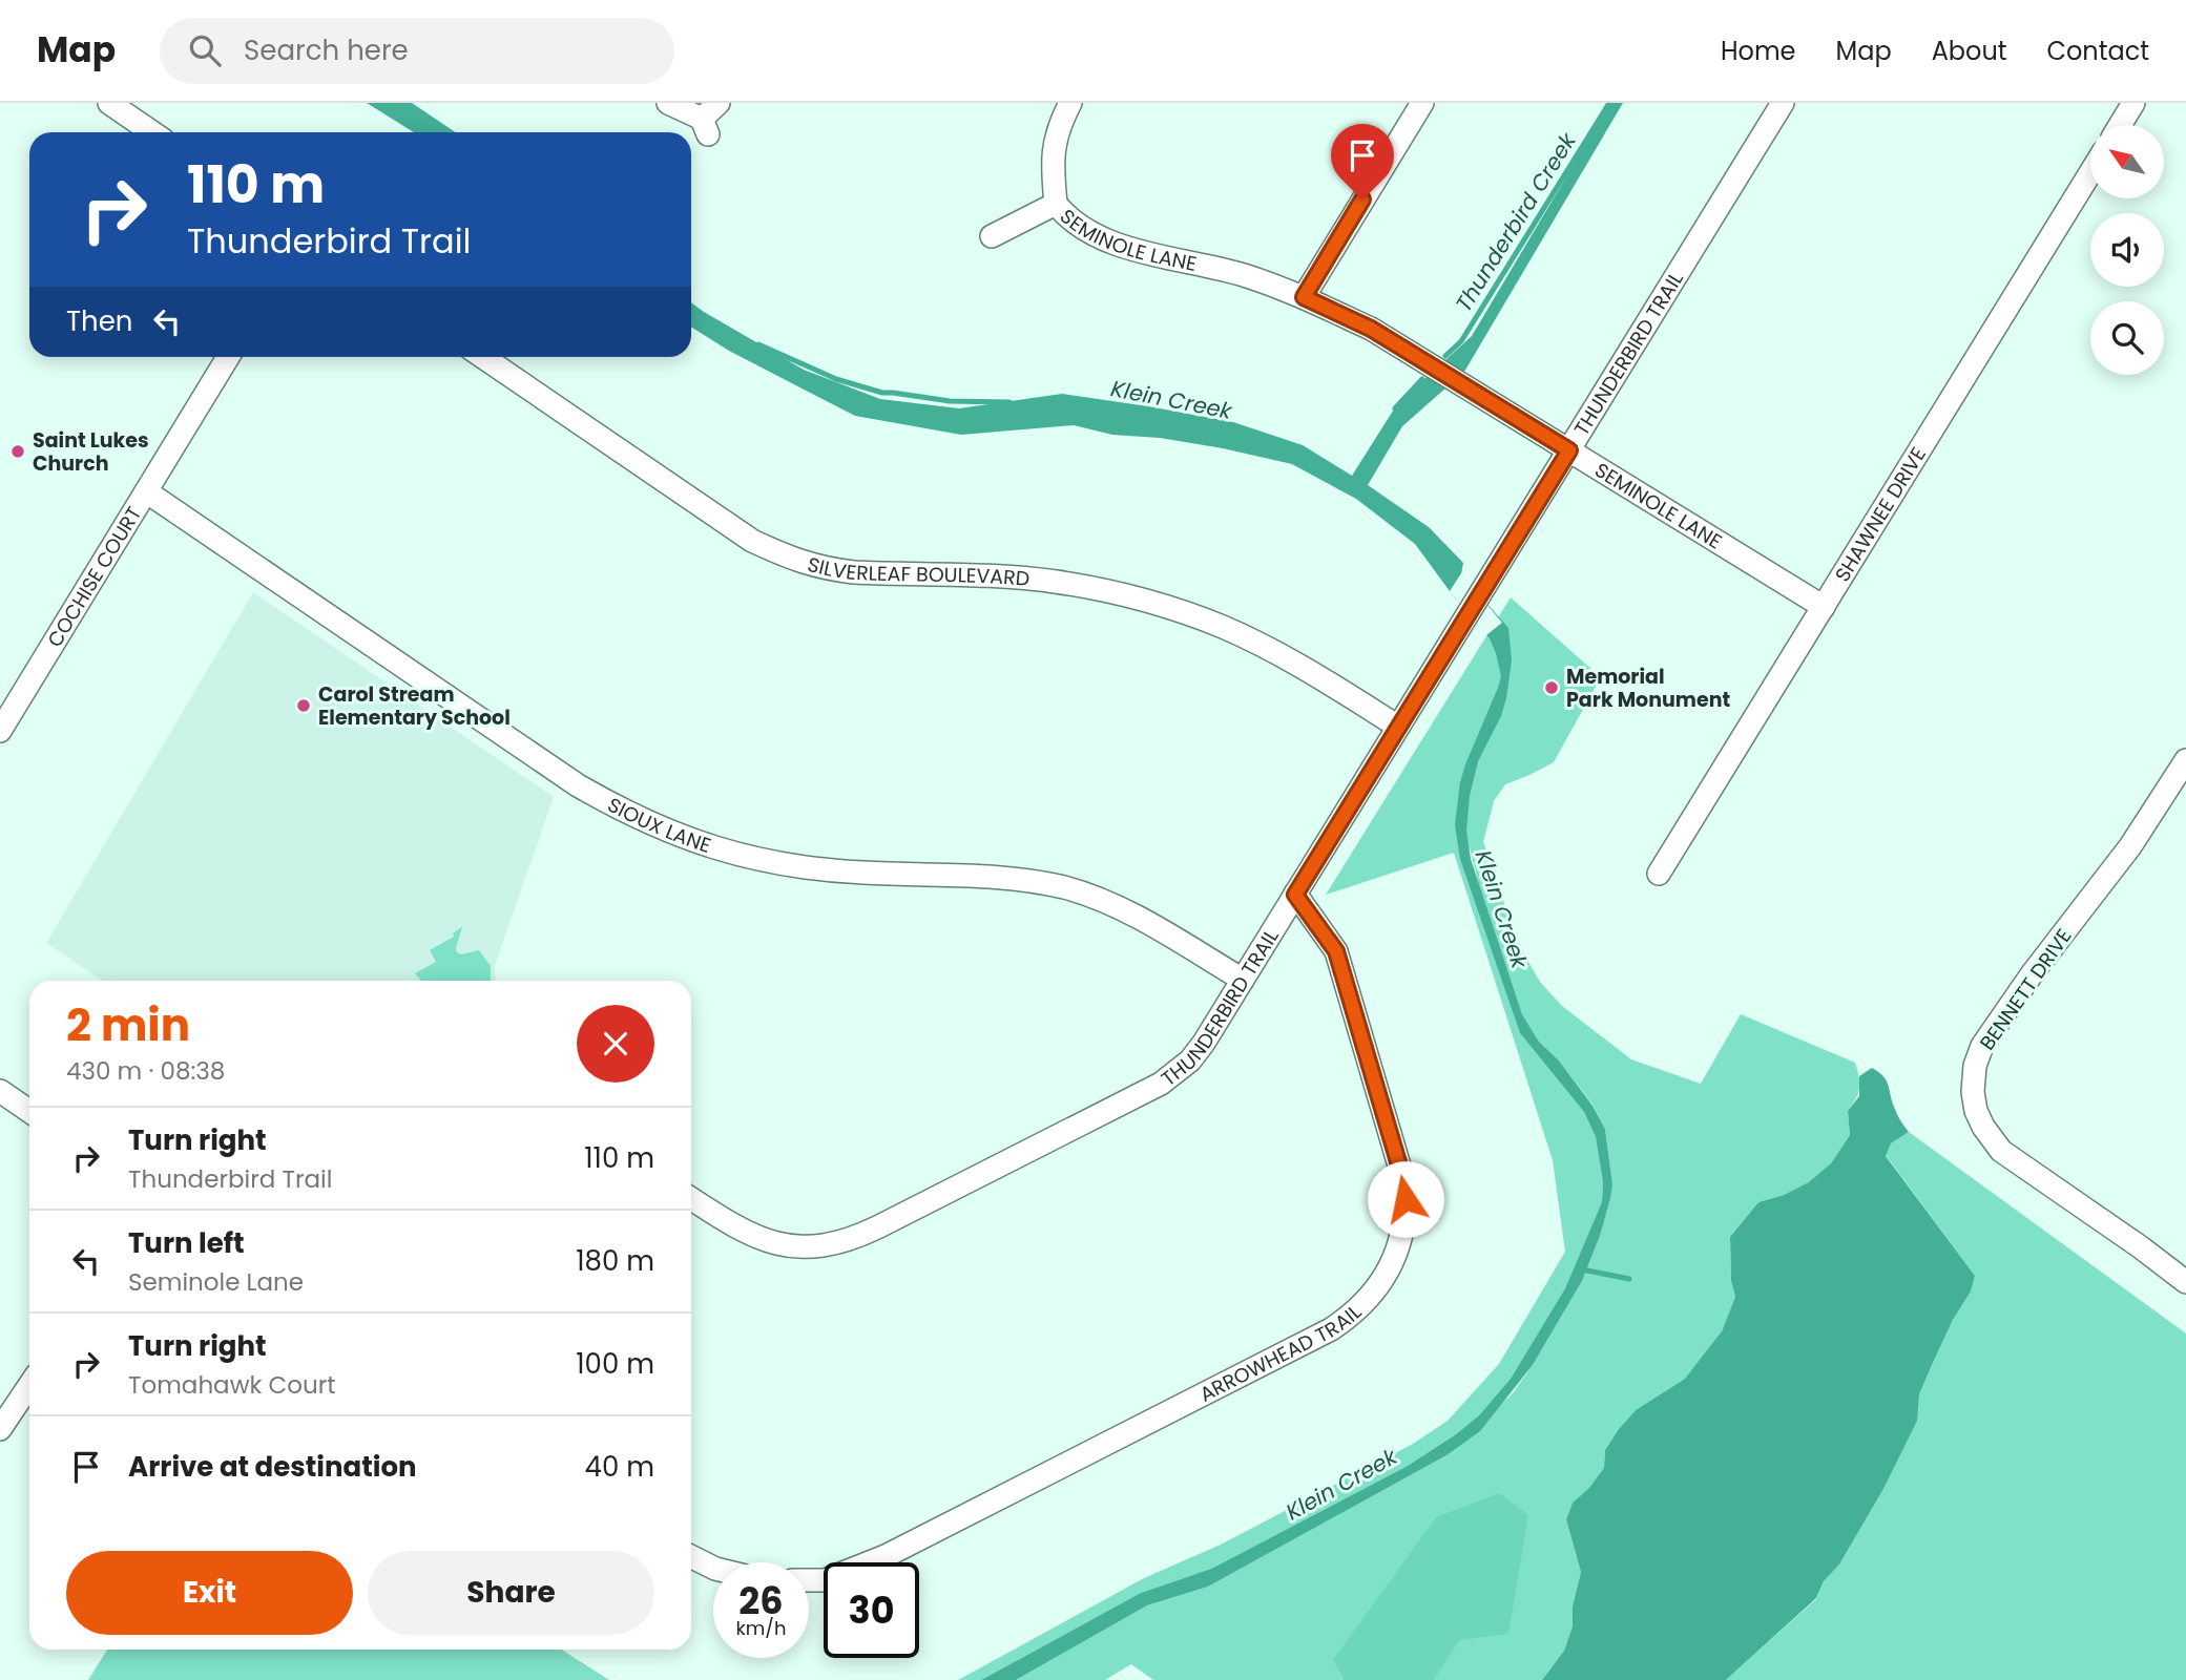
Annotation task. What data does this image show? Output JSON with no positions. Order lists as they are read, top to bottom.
{
  "streets": {
    "street": [
      "SEMINOLE LANE",
      "THUNDERBIRD TRAIL",
      "SHAWNEE DRIVE",
      "SILVERLEAF BOULEVARD",
      "COCHISE COURT",
      "SIOUX LANE",
      "BENNETT DRIVE",
      "ARROWHEAD TRAIL"
    ]
  },
  "crossings": [
    ["SEMINOLE LANE", "THUNDERBIRD TRAIL"],
    ["SEMINOLE LANE", "SHAWNEE DRIVE"],
    ["THUNDERBIRD TRAIL", "SILVERLEAF BOULEVARD"],
    ["THUNDERBIRD TRAIL", "SIOUX LANE"],
    ["THUNDERBIRD TRAIL", "ARROWHEAD TRAIL"],
    ["COCHISE COURT", "SIOUX LANE"]
  ],
  "water": ["Thunderbird Creek", "Klein Creek"],
  "places": ["Saint Lukes Church", "Memorial Park Monument", "Carol Stream Elementary School"],
  "north": "top left",
  "page": {
    "header": "Map",
    "search": "Search here",
    "nav": [
      "Home",
      "Map",
      "About",
      "Contact"
    ],
    "turn": ["110 m", "Thunderbird Trail"],
    "then": "Then",
    "heading": ["2 min", "430 m · 08:38"],
    "list": [
      {
        "name": "Turn right",
        "note": "Thunderbird Trail",
        "value": "110 m"
      },
      {
        "name": "Turn left",
        "note": "Seminole Lane",
        "value": "180 m"
      },
      {
        "name": "Turn right",
        "note": "Tomahawk Court",
        "value": "100 m"
      },
      {
        "name": "Arrive at destination",
        "value": "40 m"
      }
    ],
    "buttons": ["Exit", "Share"],
    "speed": "26 km/h",
    "limit": "30"
  }
}
